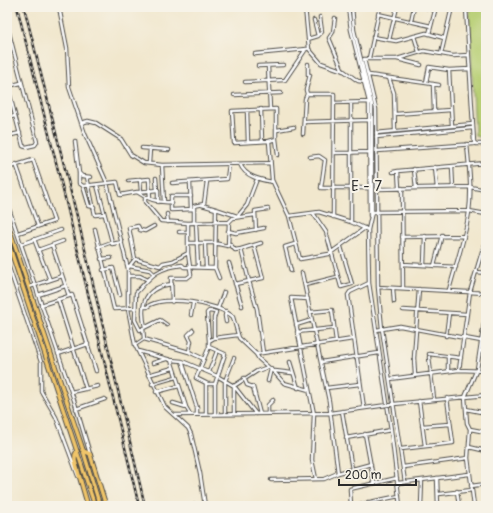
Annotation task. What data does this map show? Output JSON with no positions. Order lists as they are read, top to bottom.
{
  "districts": ["E - 7"],
  "scale_bar": "200 m"
}
